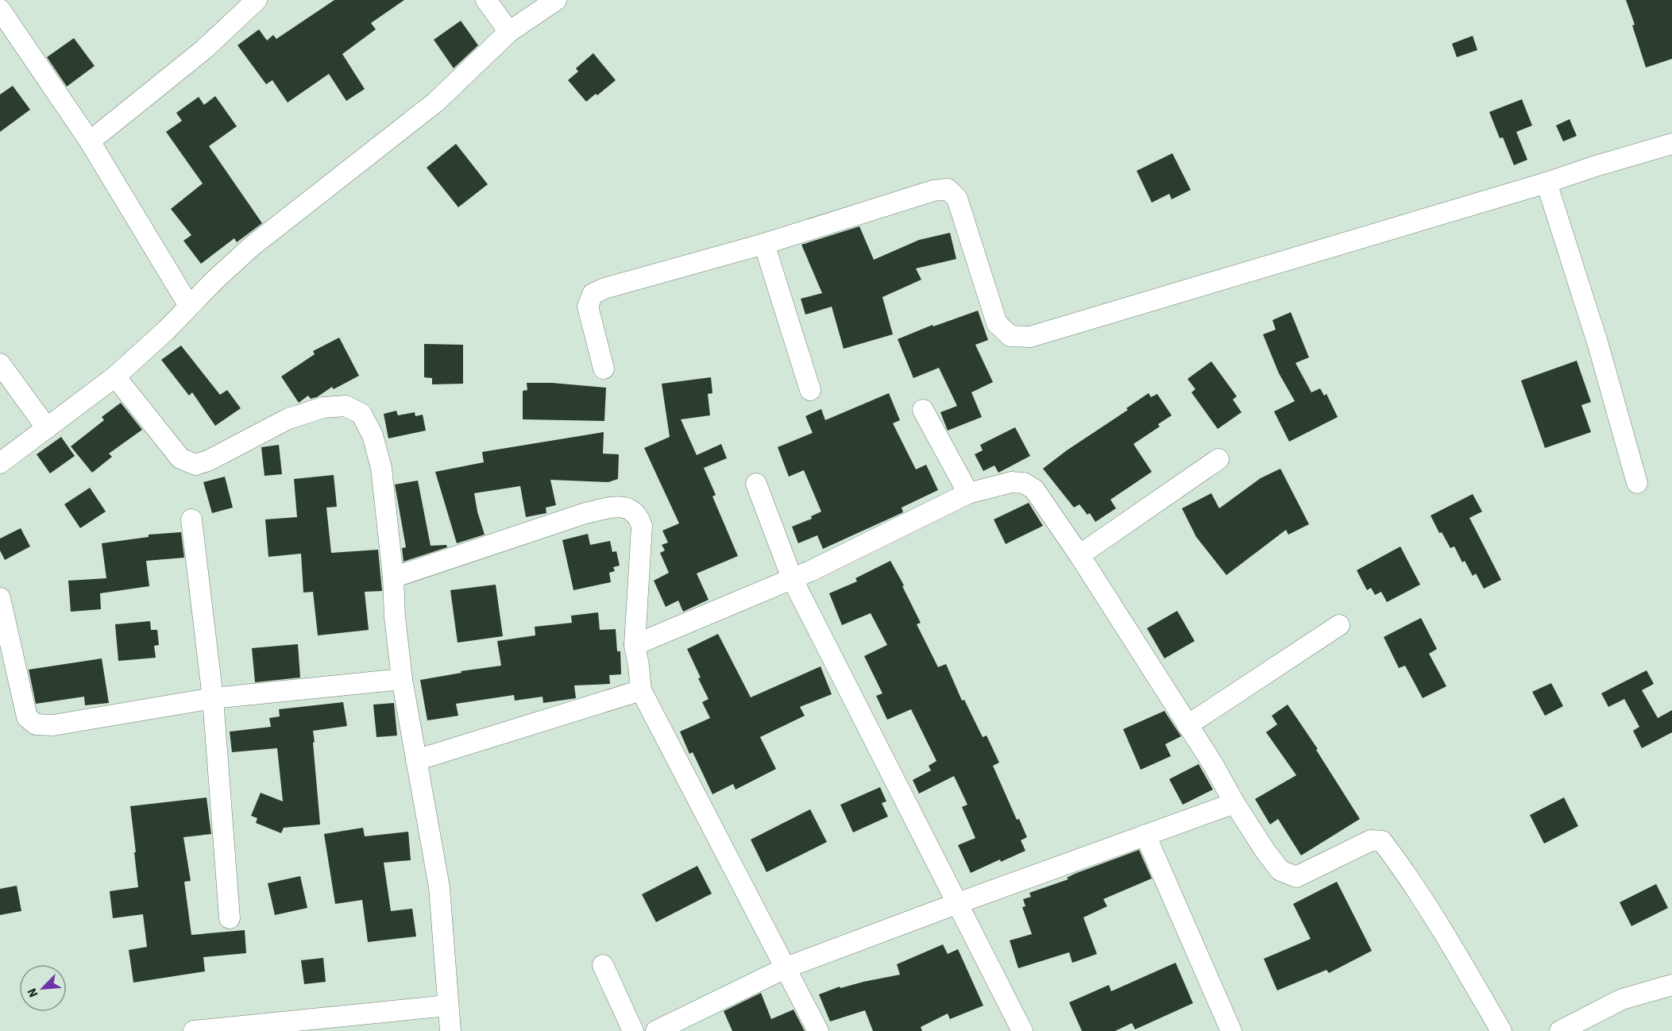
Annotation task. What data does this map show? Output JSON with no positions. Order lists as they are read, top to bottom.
{
  "north": "bottom left"
}
